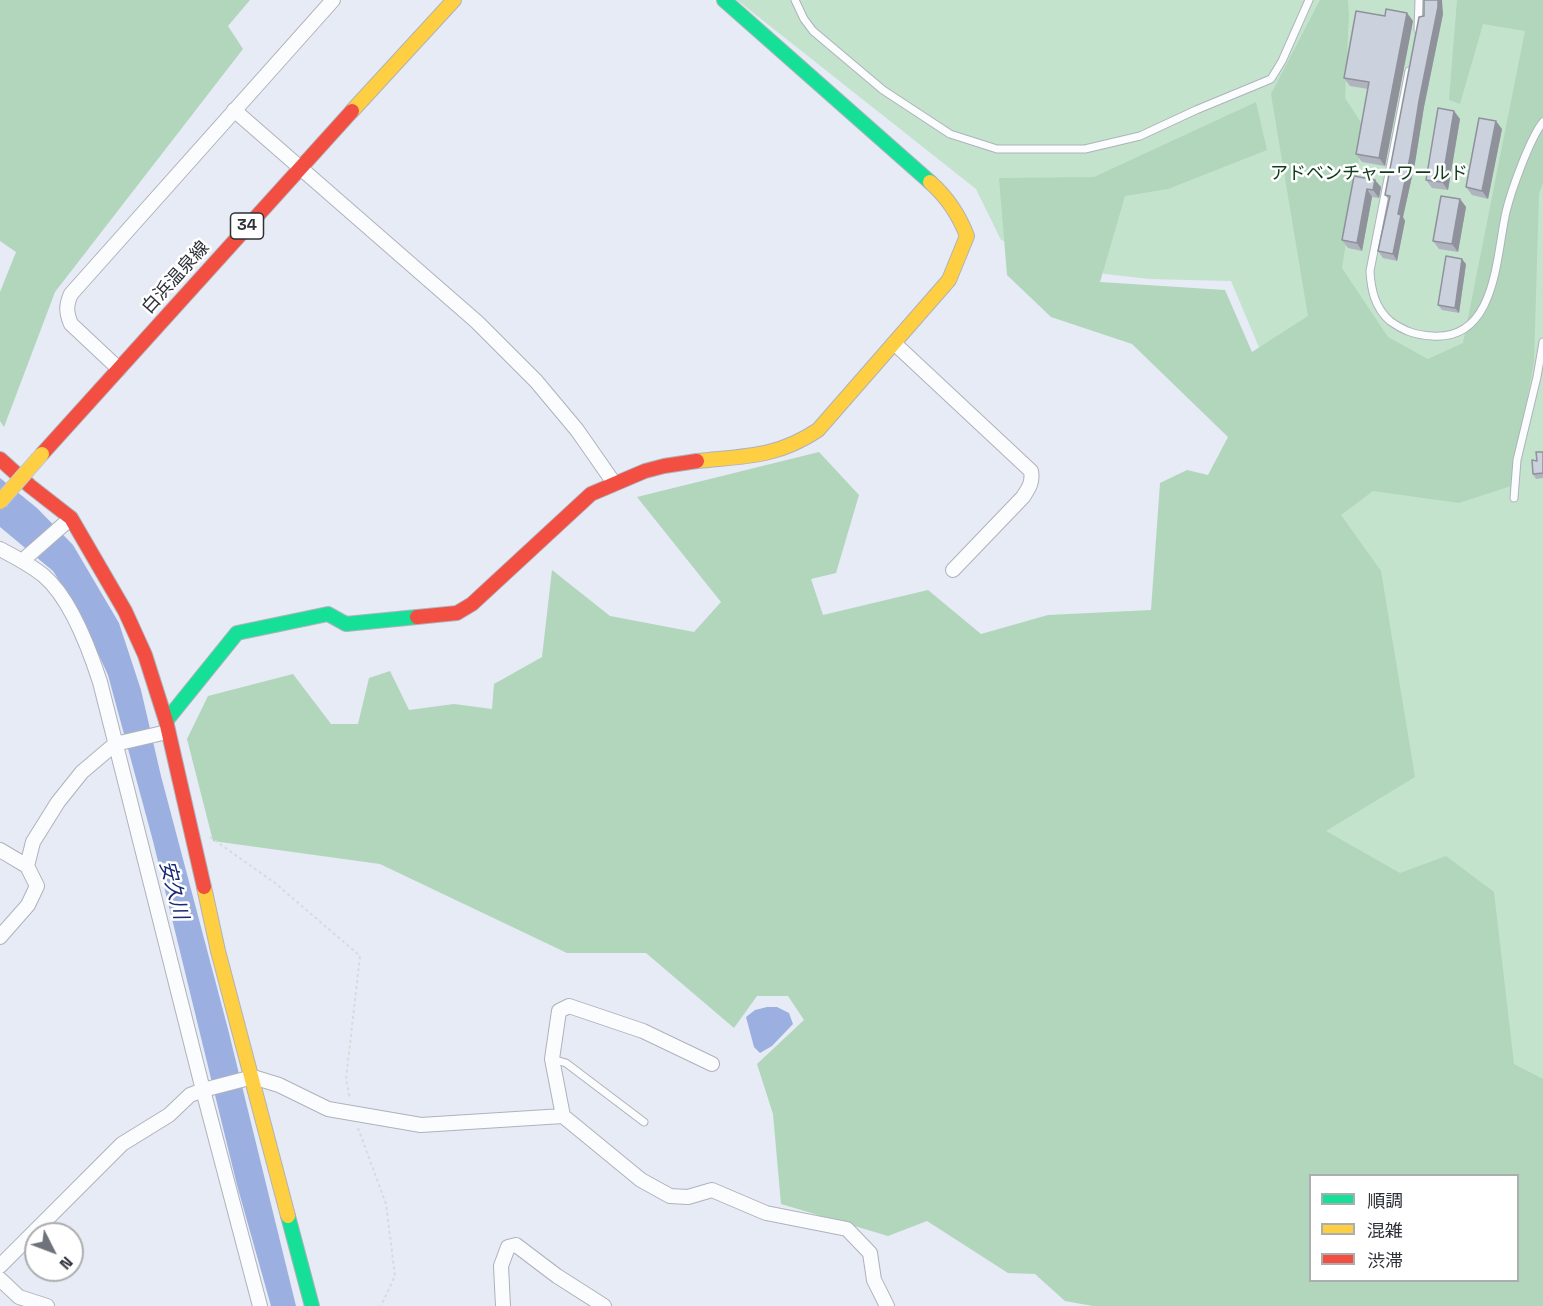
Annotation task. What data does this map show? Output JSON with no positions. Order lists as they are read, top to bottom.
{
  "streets": {
    "street": ["34", "白浜温泉線"]
  },
  "water": ["安久川"],
  "parks": ["アドベンチャーワールド"],
  "legend": ["順調", "混雑", "渋滞"],
  "north": "bottom right"
}
